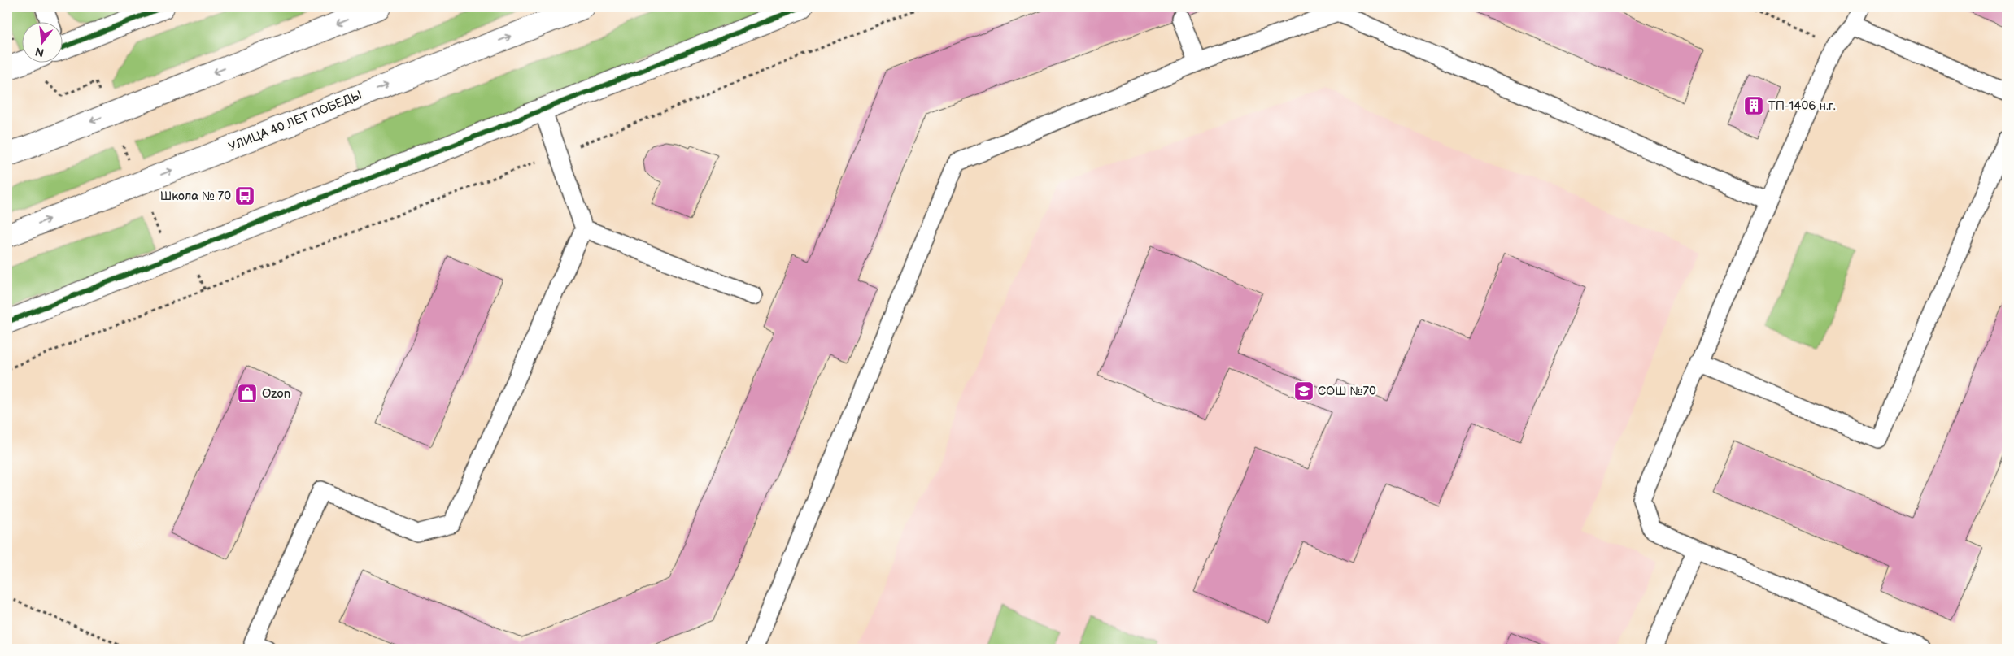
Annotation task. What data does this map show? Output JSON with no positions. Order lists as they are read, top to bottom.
{
  "streets": {
    "main road": ["УЛИЦА 40 ЛЕТ ПОБЕДЫ"]
  },
  "places": {
    "building": ["ТП-1406 н.г."],
    "bus stop": ["Школа № 70"],
    "school or university": ["СОШ №70"],
    "shop": ["Ozon"]
  },
  "north": "bottom"
}
